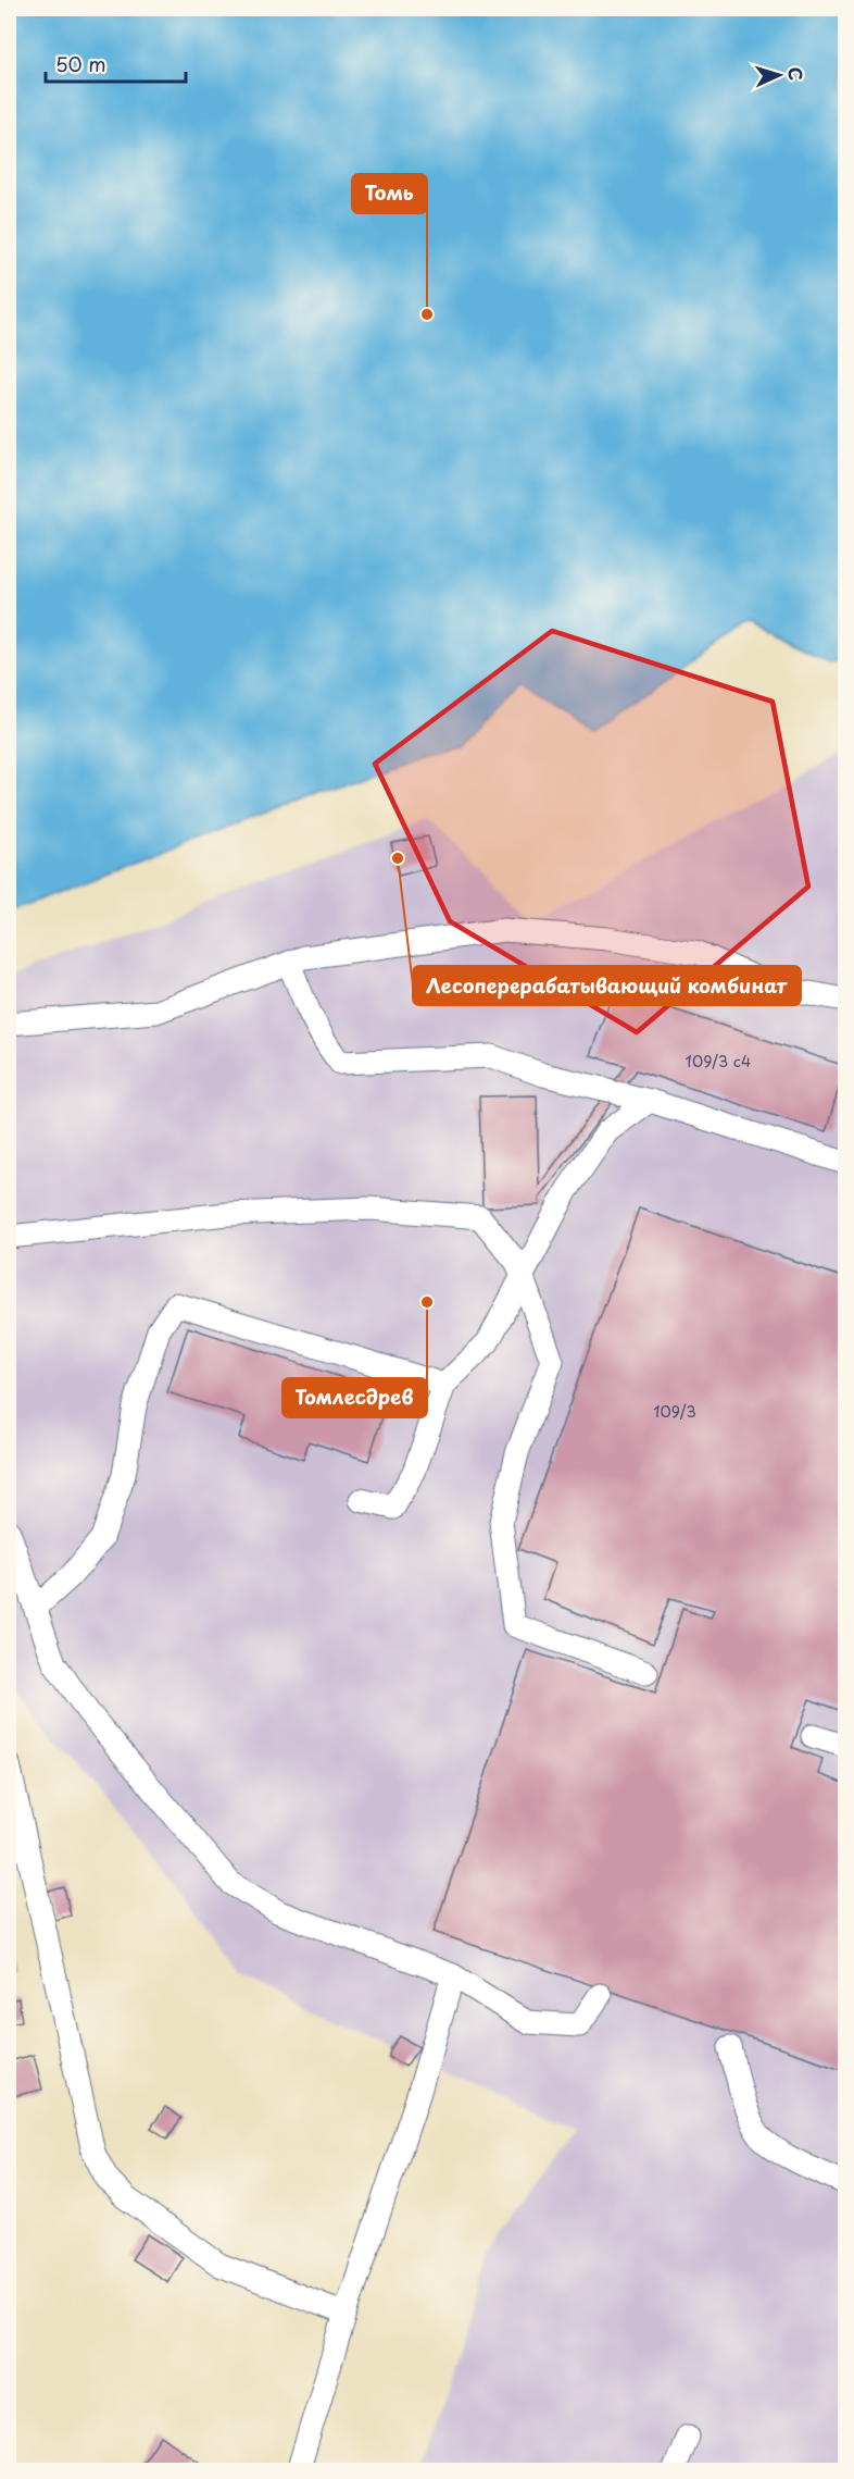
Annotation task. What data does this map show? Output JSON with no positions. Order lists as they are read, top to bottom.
{
  "places": ["Томь", "Лесоперерабатывающий комбинат", "Томлесдрев"],
  "house_numbers": ["109/3 с4", "109/3"],
  "scale_bar": "50 m",
  "north": "right"
}
